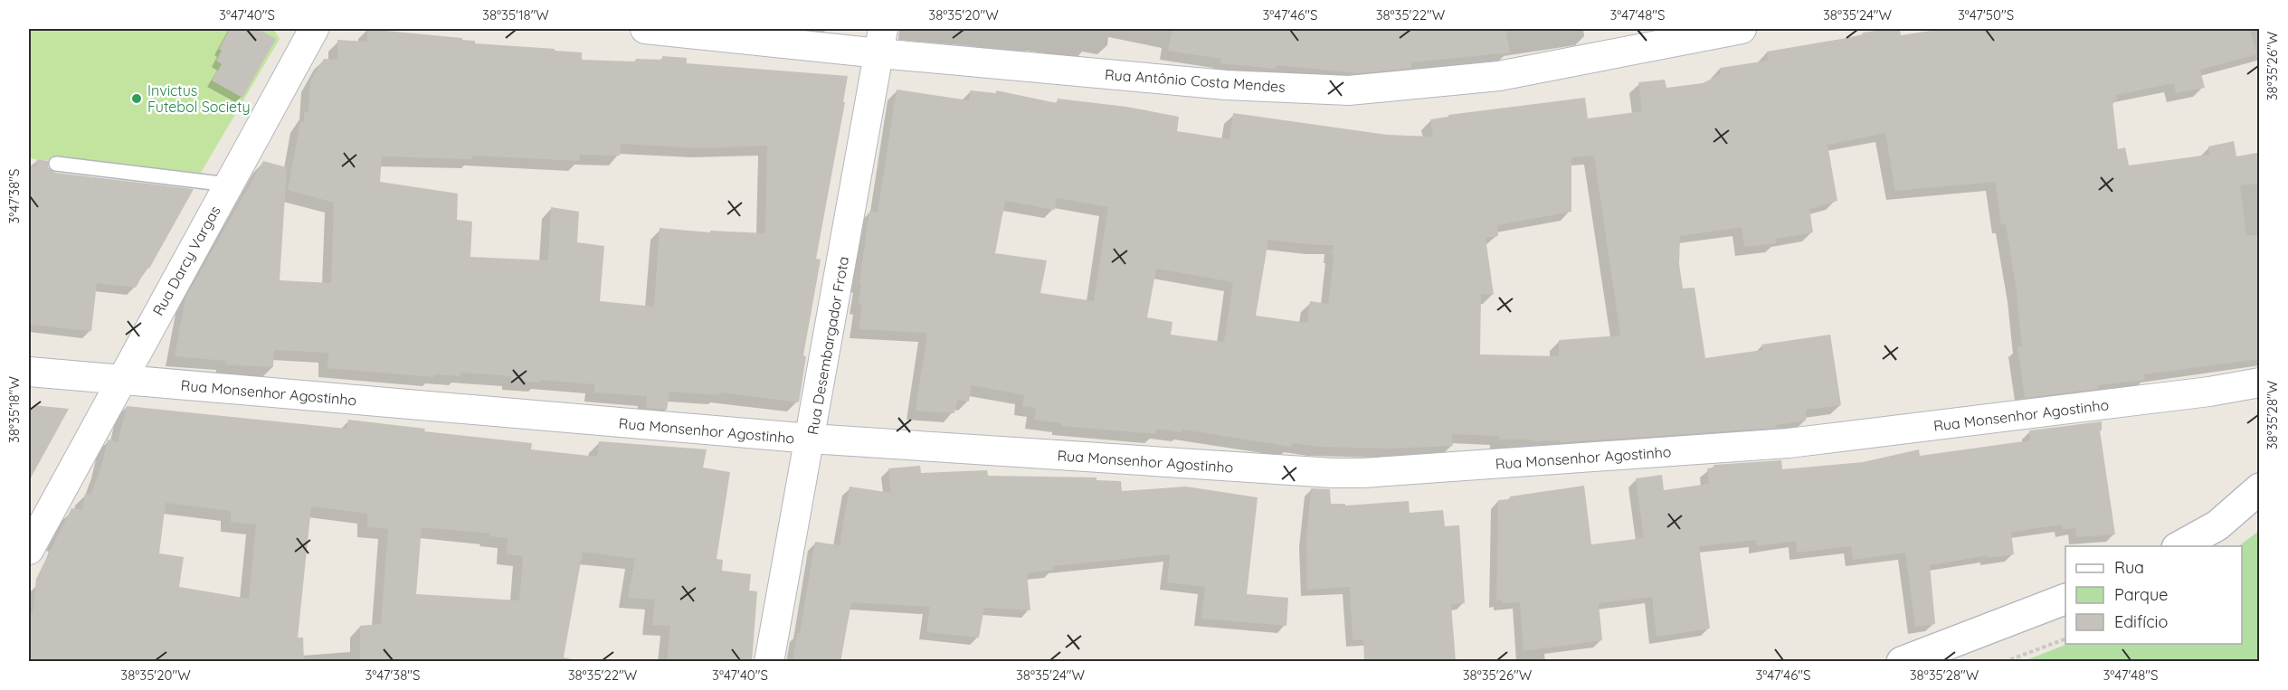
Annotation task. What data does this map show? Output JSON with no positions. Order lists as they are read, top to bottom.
{
  "streets": {
    "street": [
      "Rua Antônio Costa Mendes",
      "Rua Darcy Vargas",
      "Rua Desembargador Frota",
      "Rua Monsenhor Agostinho"
    ]
  },
  "crossings": [
    ["Rua Antônio Costa Mendes", "Rua Desembargador Frota"],
    ["Rua Darcy Vargas", "Rua Monsenhor Agostinho"],
    ["Rua Desembargador Frota", "Rua Monsenhor Agostinho"]
  ],
  "places": ["Invictus Futebol Society"],
  "legend": ["Rua", "Parque", "Edifício"],
  "coordinates": [
    "3°47'40\"S",
    "38°35'18\"W",
    "38°35'20\"W",
    "3°47'46\"S",
    "38°35'22\"W",
    "3°47'48\"S",
    "38°35'24\"W",
    "3°47'50\"S",
    "38°35'26\"W",
    "3°47'38\"S",
    "38°35'28\"W"
  ]
}
